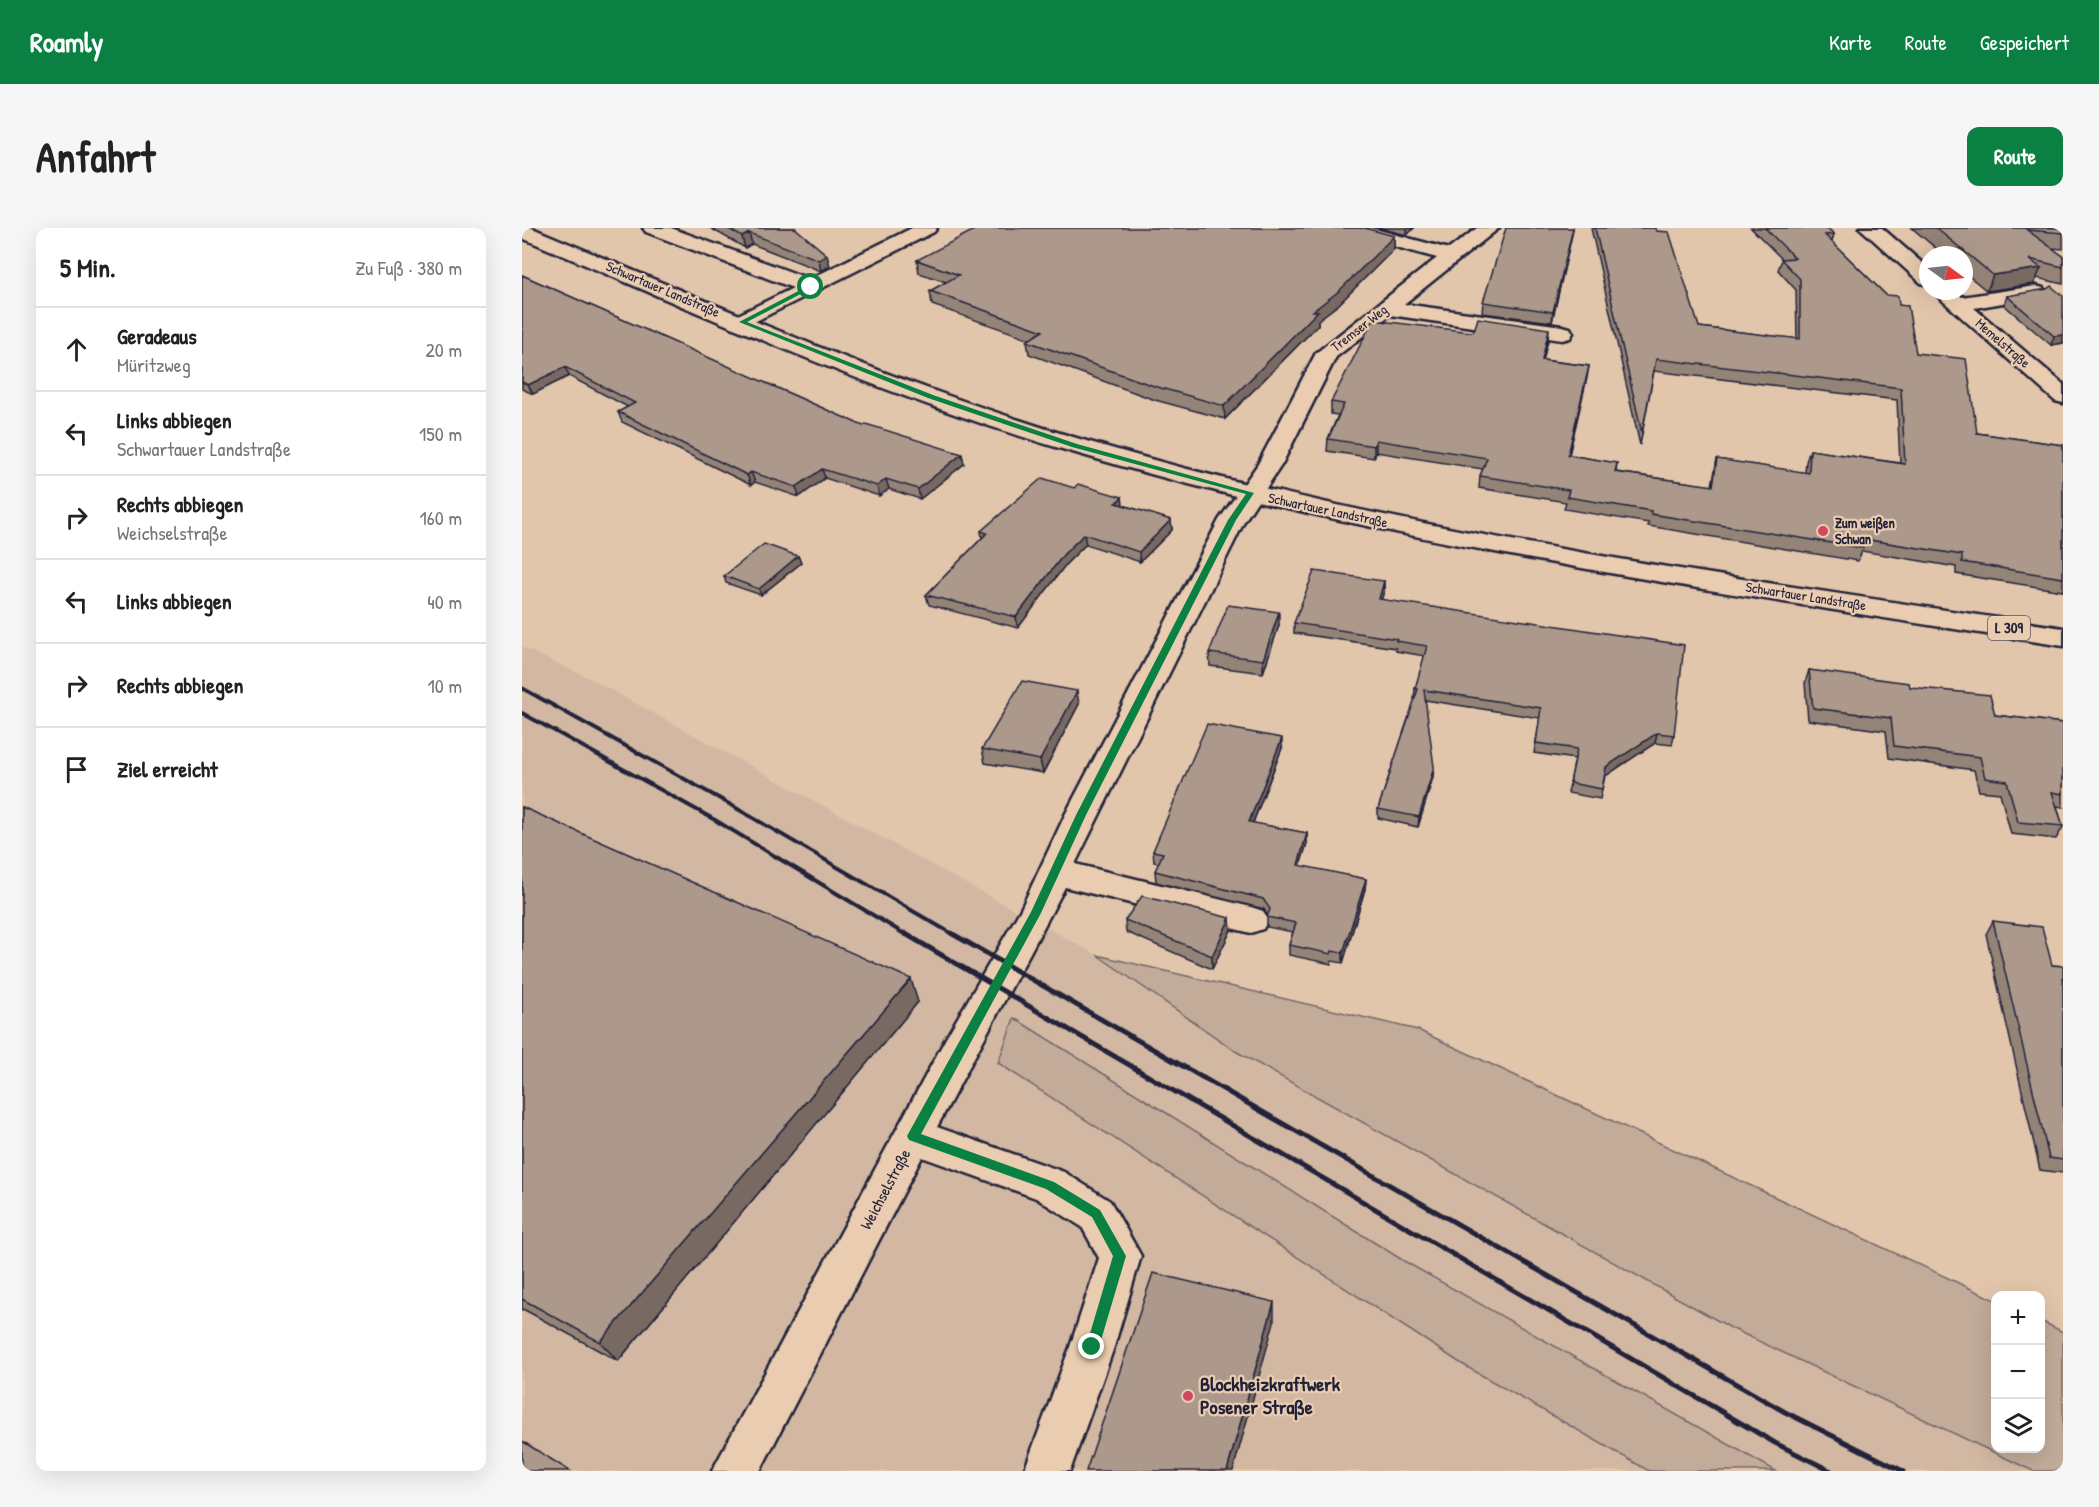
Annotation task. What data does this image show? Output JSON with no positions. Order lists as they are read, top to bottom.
{
  "streets": {
    "street": [
      "Schwartauer Landstraße",
      "Tremser Weg",
      "Memelstraße",
      "L 309",
      "Weichselstraße"
    ]
  },
  "crossings": [
    ["Schwartauer Landstraße", "Tremser Weg"],
    ["Schwartauer Landstraße", "Weichselstraße"],
    ["Tremser Weg", "Weichselstraße"]
  ],
  "places": ["Zum weißen Schwan", "Blockheizkraftwerk Posener Straße"],
  "north": "right",
  "page": {
    "header": "Roamly",
    "nav": ["Karte", "Route", "Gespeichert"],
    "buttons": "Route",
    "title": "Anfahrt",
    "heading": ["5 Min.", "Zu Fuß · 380 m"],
    "list": [
      ["Geradeaus", "Müritzweg", "20 m"],
      ["Links abbiegen", "Schwartauer Landstraße", "150 m"],
      ["Rechts abbiegen", "Weichselstraße", "160 m"],
      ["Links abbiegen", "40 m"],
      ["Rechts abbiegen", "10 m"],
      "Ziel erreicht"
    ],
    "map_buttons": ["+", "−"]
  }
}
